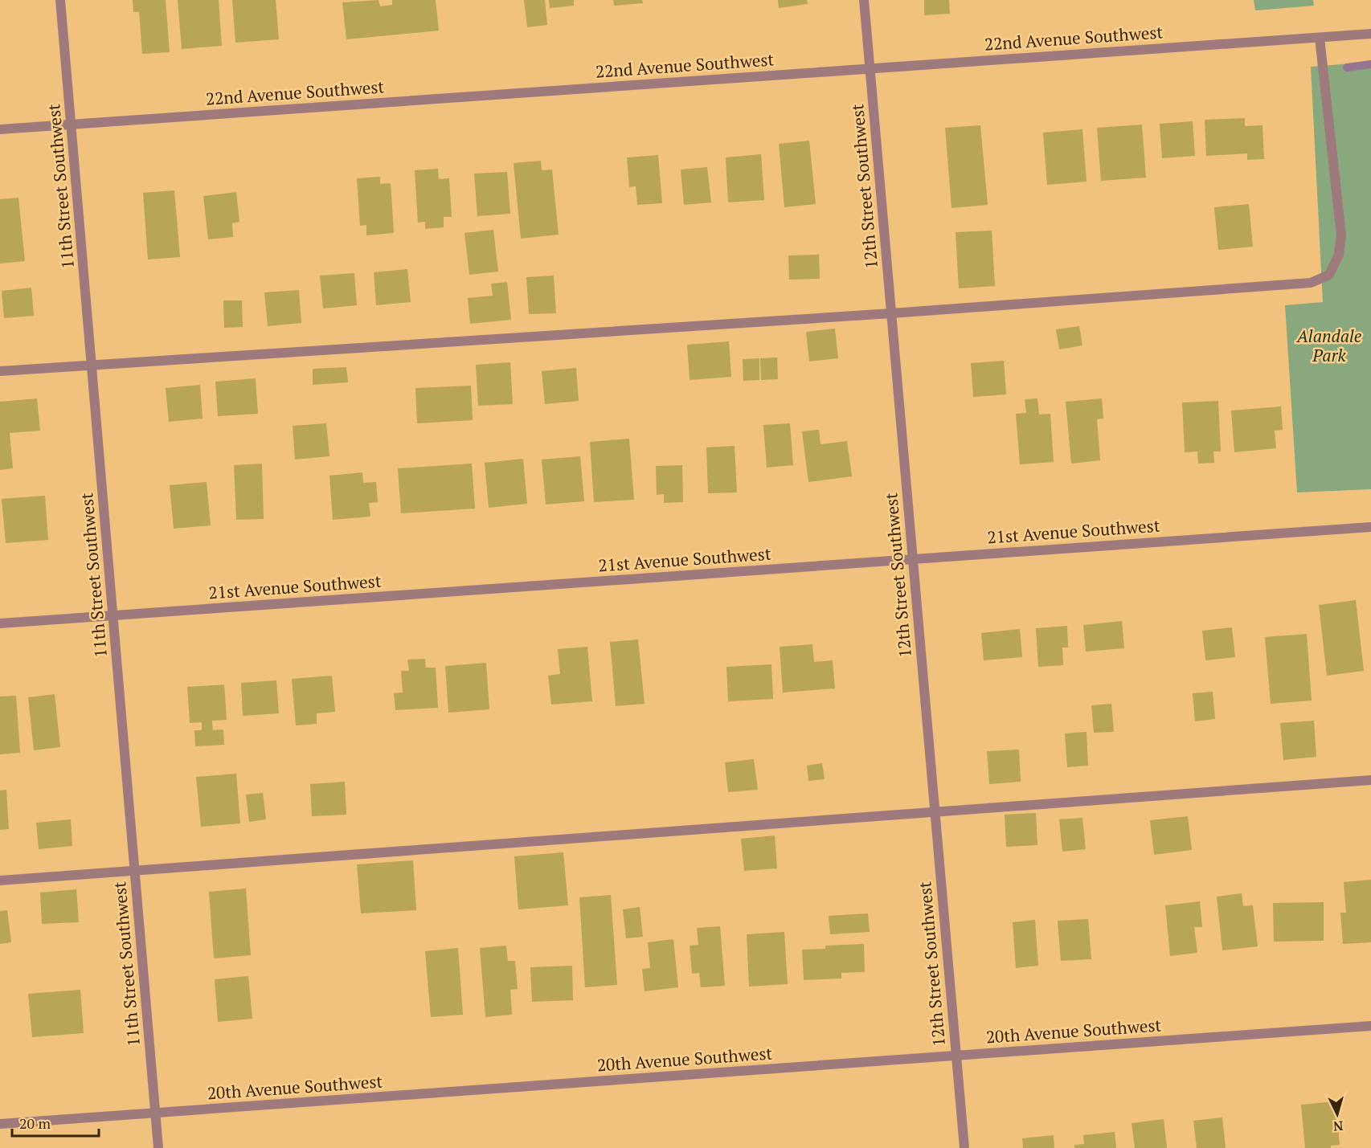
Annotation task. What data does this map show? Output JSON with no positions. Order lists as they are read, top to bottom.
{
  "streets": {
    "street": [
      "22nd Avenue Southwest",
      "11th Street Southwest",
      "12th Street Southwest",
      "21st Avenue Southwest",
      "20th Avenue Southwest"
    ]
  },
  "crossings": [
    ["22nd Avenue Southwest", "11th Street Southwest"],
    ["22nd Avenue Southwest", "12th Street Southwest"],
    ["11th Street Southwest", "21st Avenue Southwest"],
    ["11th Street Southwest", "20th Avenue Southwest"],
    ["12th Street Southwest", "21st Avenue Southwest"],
    ["12th Street Southwest", "20th Avenue Southwest"]
  ],
  "parks": ["Alandale Park"],
  "scale_bar": "20 m",
  "north": "bottom"
}
